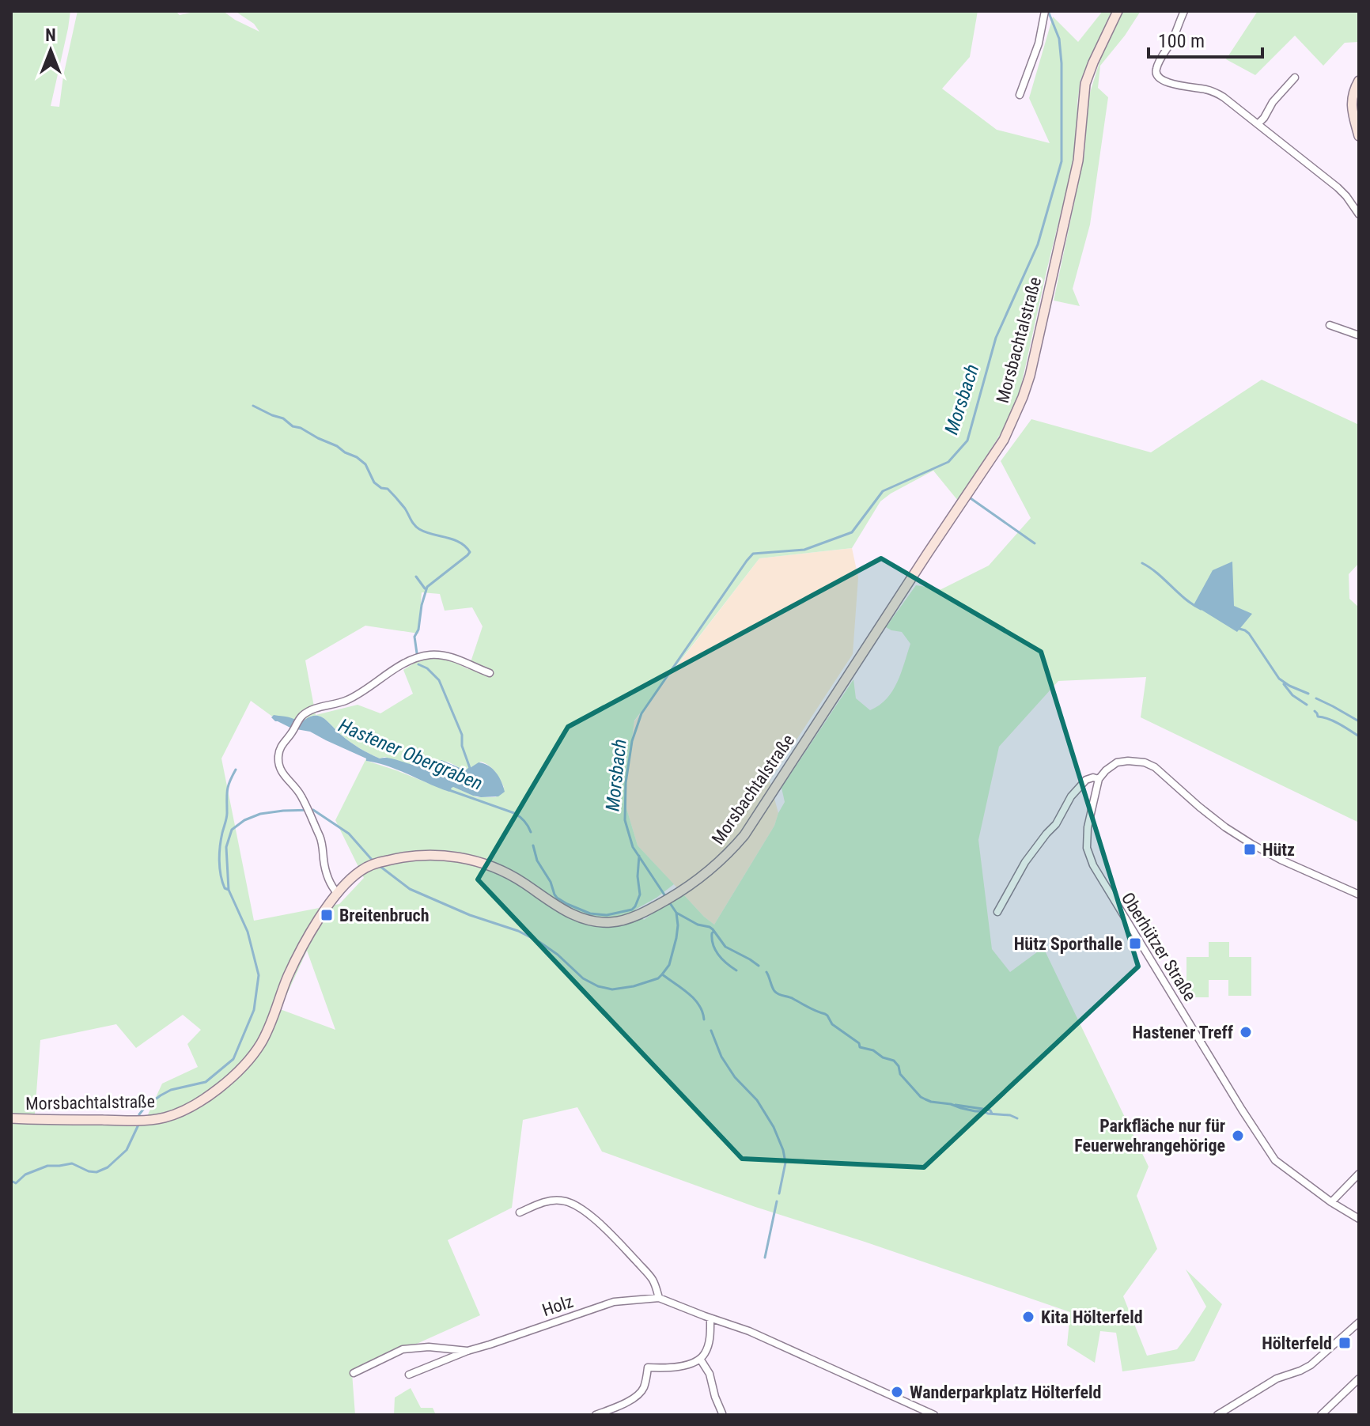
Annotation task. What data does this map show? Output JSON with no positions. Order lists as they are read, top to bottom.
{
  "streets": {
    "main road": ["Morsbachtalstraße"],
    "street": ["Oberhützer Straße", "Holz"]
  },
  "water": ["Morsbach", "Hastener Obergraben"],
  "places": {
    "transit": [
      "Hütz",
      "Breitenbruch",
      "Hütz Sporthalle",
      "Hölterfeld"
    ],
    "other": [
      "Hastener Treff",
      "Parkfläche nur für Feuerwehrangehörige",
      "Kita Hölterfeld",
      "Wanderparkplatz Hölterfeld"
    ]
  },
  "scale_bar": "100 m",
  "north": "top"
}
